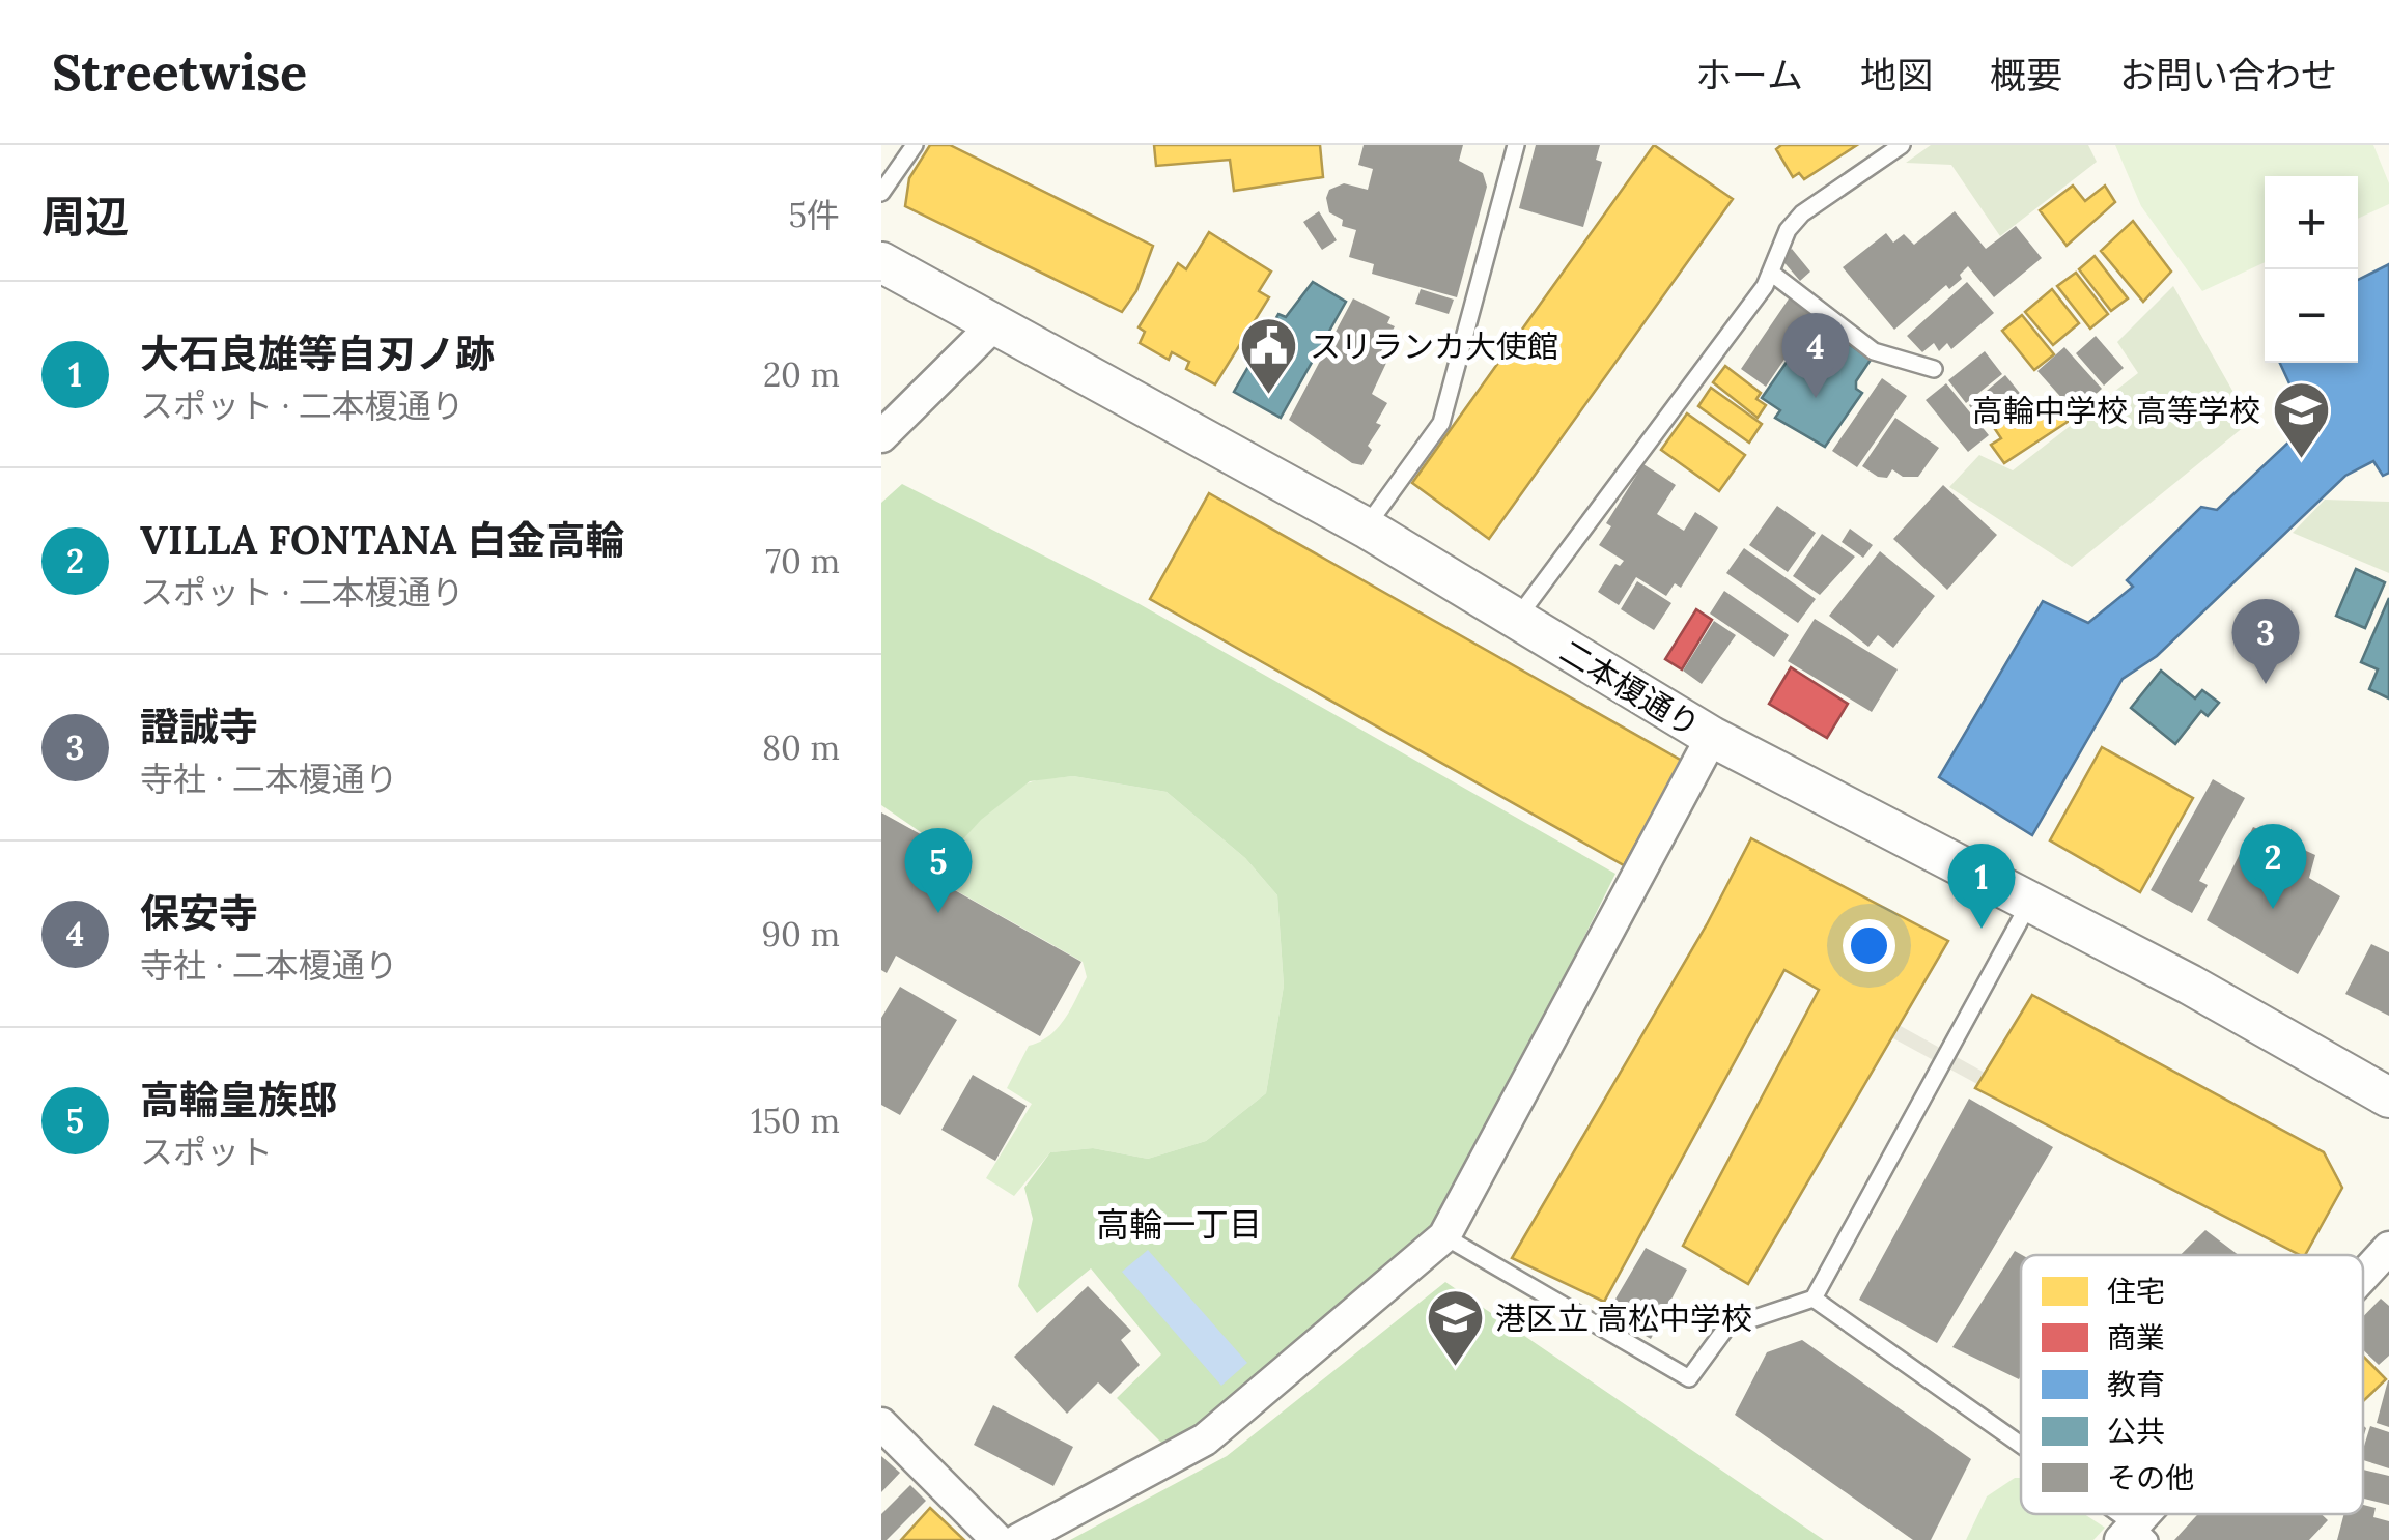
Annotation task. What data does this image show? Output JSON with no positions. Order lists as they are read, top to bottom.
{
  "streets": {
    "street": ["二本榎通り"]
  },
  "districts": ["高輪一丁目"],
  "places": {
    "public building": ["スリランカ大使館"],
    "school or university": ["高輪中学校 高等学校", "港区立 高松中学校"]
  },
  "legend": [
    "住宅",
    "商業",
    "教育",
    "公共",
    "その他"
  ],
  "page": {
    "header": "Streetwise",
    "nav": [
      "ホーム",
      "地図",
      "概要",
      "お問い合わせ"
    ],
    "heading": ["周辺", "5件"],
    "map_buttons": ["+", "−"],
    "list": [
      {
        "mark": "1",
        "name": "大石良雄等自刃ノ跡",
        "note": "スポット · 二本榎通り",
        "value": "20 m"
      },
      {
        "mark": "2",
        "name": "VILLA FONTANA 白金高輪",
        "note": "スポット · 二本榎通り",
        "value": "70 m"
      },
      {
        "mark": "3",
        "name": "證誠寺",
        "note": "寺社 · 二本榎通り",
        "value": "80 m"
      },
      {
        "mark": "4",
        "name": "保安寺",
        "note": "寺社 · 二本榎通り",
        "value": "90 m"
      },
      {
        "mark": "5",
        "name": "高輪皇族邸",
        "note": "スポット",
        "value": "150 m"
      }
    ],
    "pins": [
      "4",
      "3",
      "2",
      "5",
      "1"
    ]
  }
}
